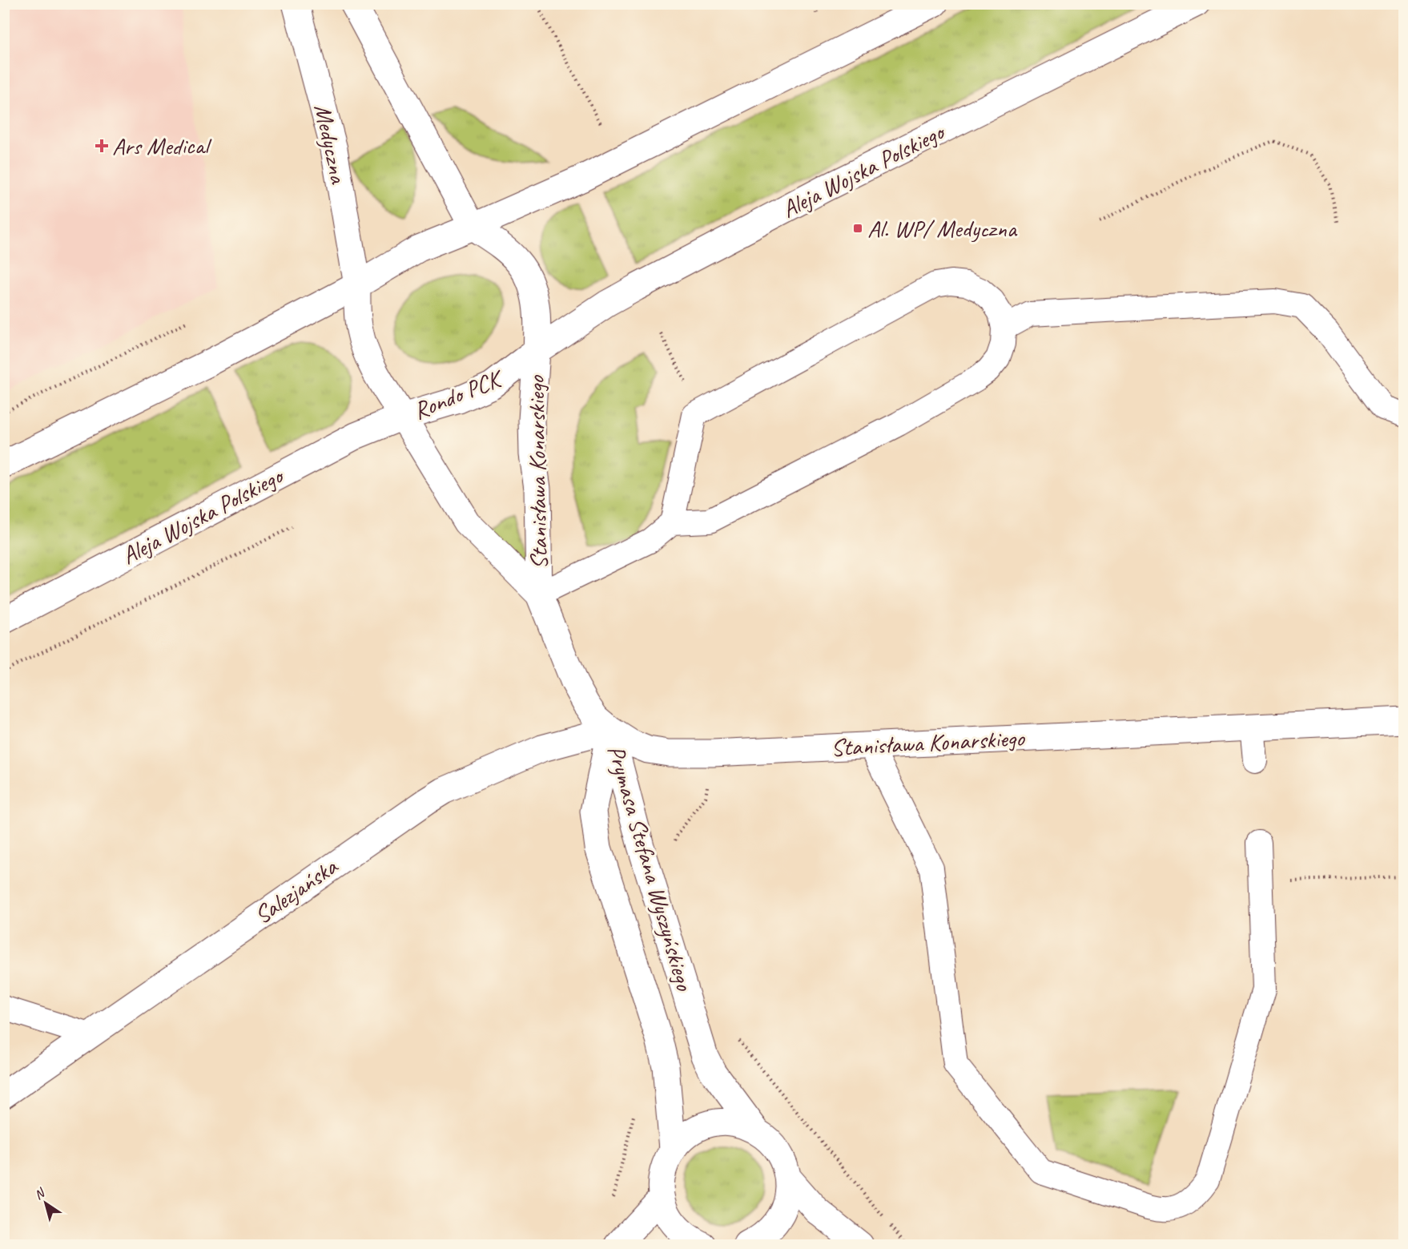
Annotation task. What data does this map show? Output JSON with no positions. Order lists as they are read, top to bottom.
{
  "streets": {
    "street": [
      "Medyczna",
      "Aleja Wojska Polskiego",
      "Rondo PCK",
      "Stanisława Konarskiego",
      "Prymasa Stefana Wyszyńskiego",
      "Salezjańska"
    ]
  },
  "crossings": [
    ["Medyczna", "Rondo PCK"],
    ["Aleja Wojska Polskiego", "Rondo PCK"],
    ["Aleja Wojska Polskiego", "Stanisława Konarskiego"],
    ["Rondo PCK", "Stanisława Konarskiego"],
    ["Stanisława Konarskiego", "Prymasa Stefana Wyszyńskiego"],
    ["Stanisława Konarskiego", "Salezjańska"],
    ["Prymasa Stefana Wyszyńskiego", "Salezjańska"]
  ],
  "places": {
    "health": ["Ars Medical"],
    "transit": ["Al. WP/ Medyczna"]
  },
  "north": "top left"
}
